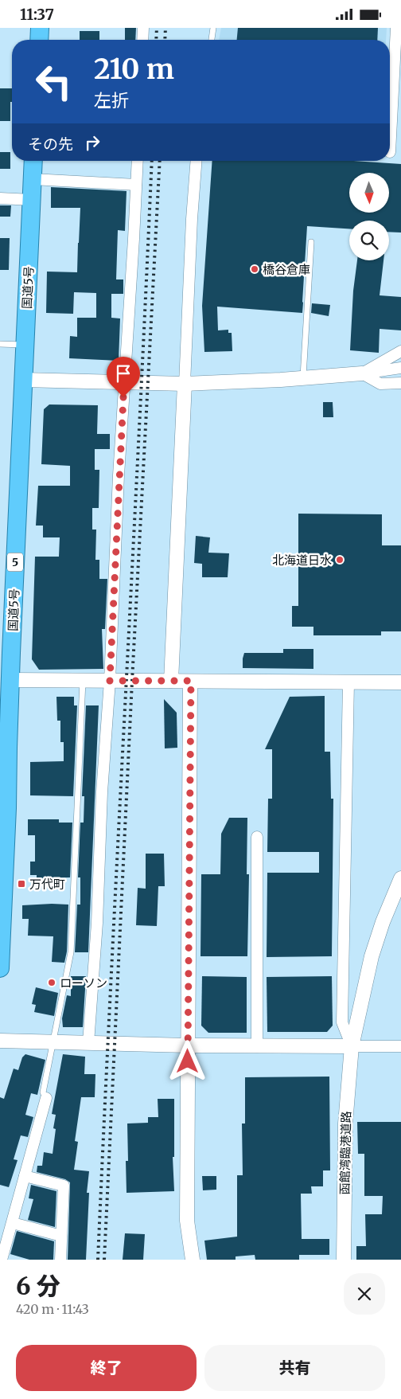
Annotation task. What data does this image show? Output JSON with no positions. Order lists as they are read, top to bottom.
{
  "streets": {
    "highway": ["国道5号", "5"],
    "street": ["函館湾臨港道路"]
  },
  "places": {
    "other": ["橋谷倉庫", "北海道日水", "ローソン"],
    "transit": ["万代町"]
  },
  "north": "bottom",
  "page": {
    "status": "11:37",
    "turn": ["210 m", "左折"],
    "then": "その先",
    "heading": ["6 分", "420 m · 11:43"],
    "buttons": ["終了", "共有"]
  }
}
